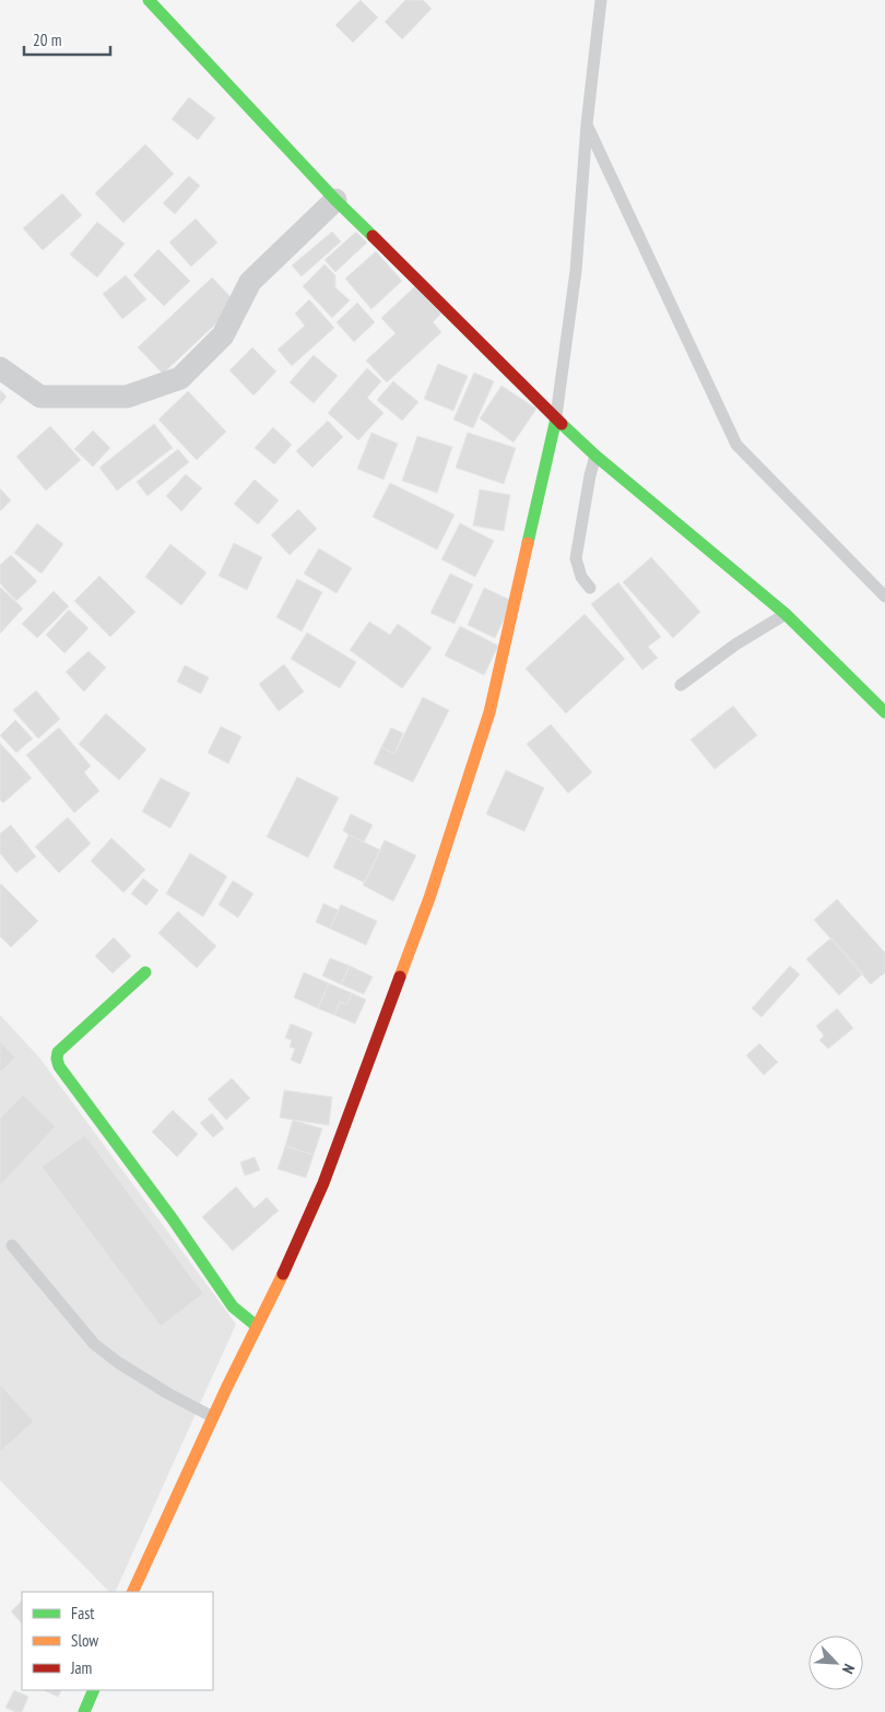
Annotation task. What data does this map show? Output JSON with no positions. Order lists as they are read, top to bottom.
{
  "legend": ["Fast", "Slow", "Jam"],
  "scale_bar": "20 m",
  "north": "bottom right"
}
